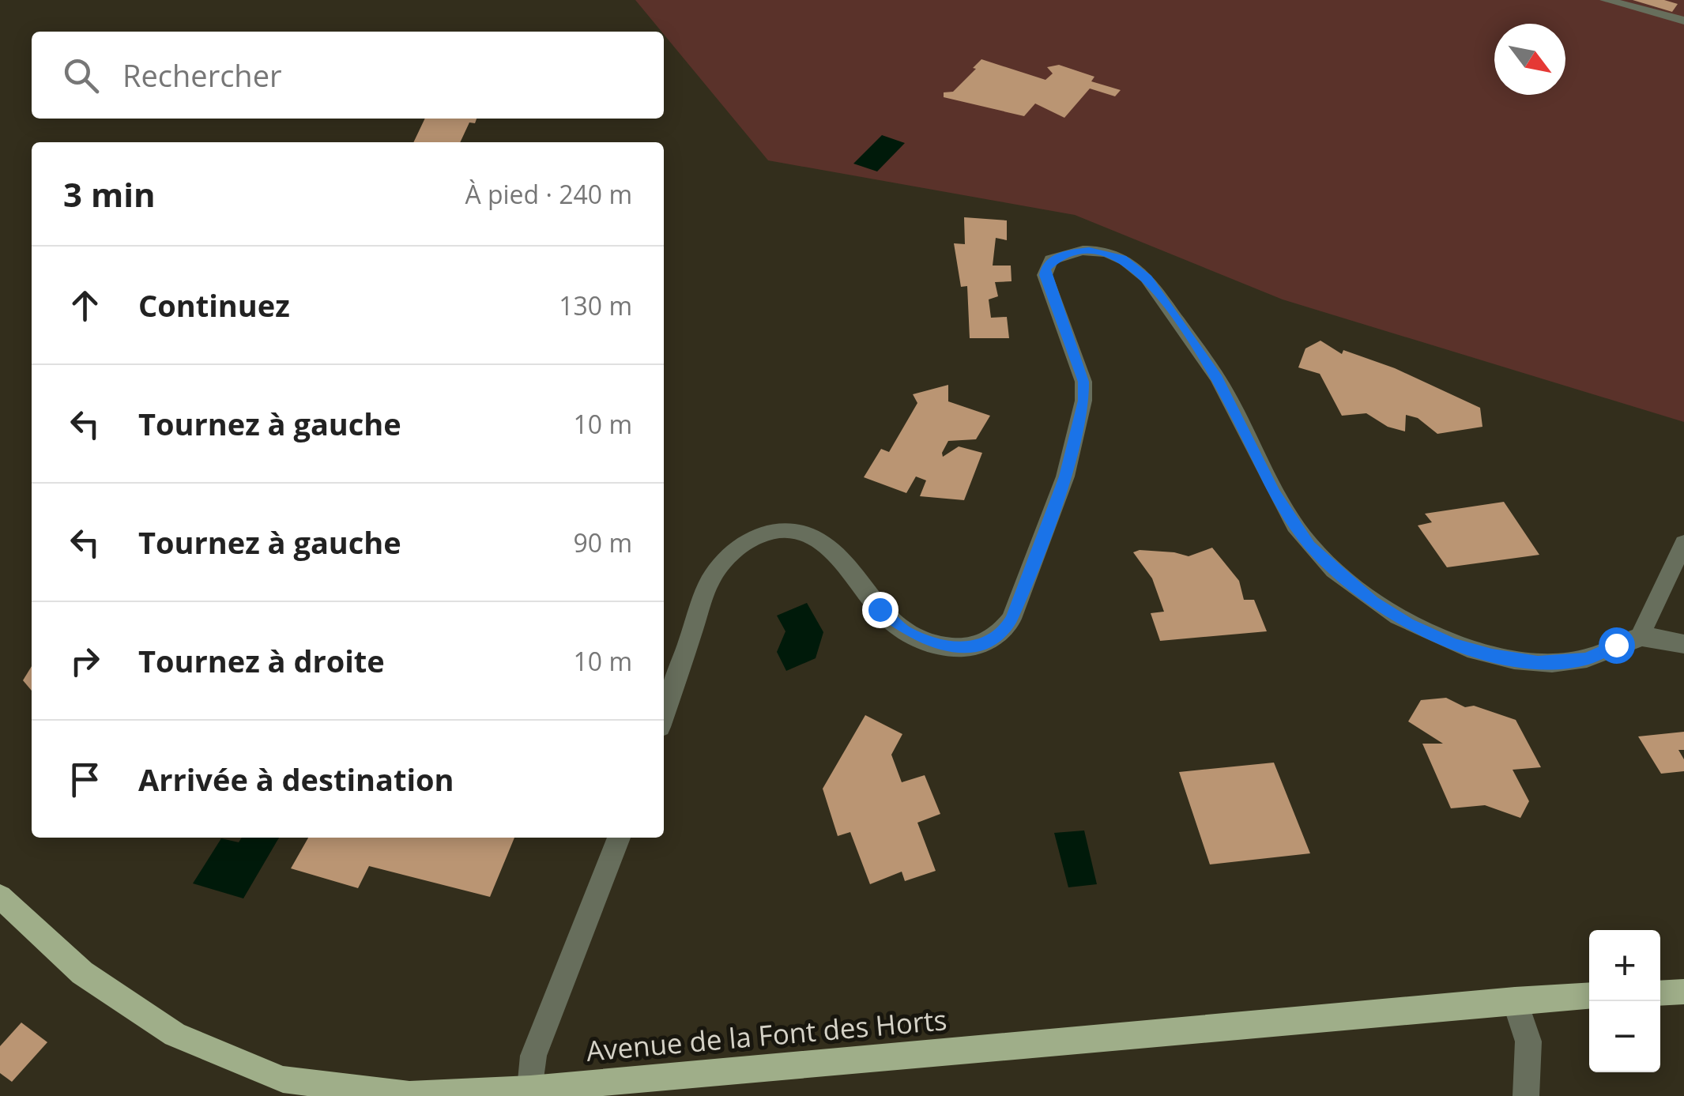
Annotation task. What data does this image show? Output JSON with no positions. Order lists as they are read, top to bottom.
{
  "streets": {
    "main road": ["Avenue de la Font des Horts"]
  },
  "north": "bottom right",
  "page": {
    "search": "Rechercher",
    "heading": ["3 min", "À pied · 240 m"],
    "list": [
      ["Continuez", "130 m"],
      ["Tournez à gauche", "10 m"],
      ["Tournez à gauche", "90 m"],
      ["Tournez à droite", "10 m"],
      "Arrivée à destination"
    ],
    "map_buttons": ["+", "−"]
  }
}
